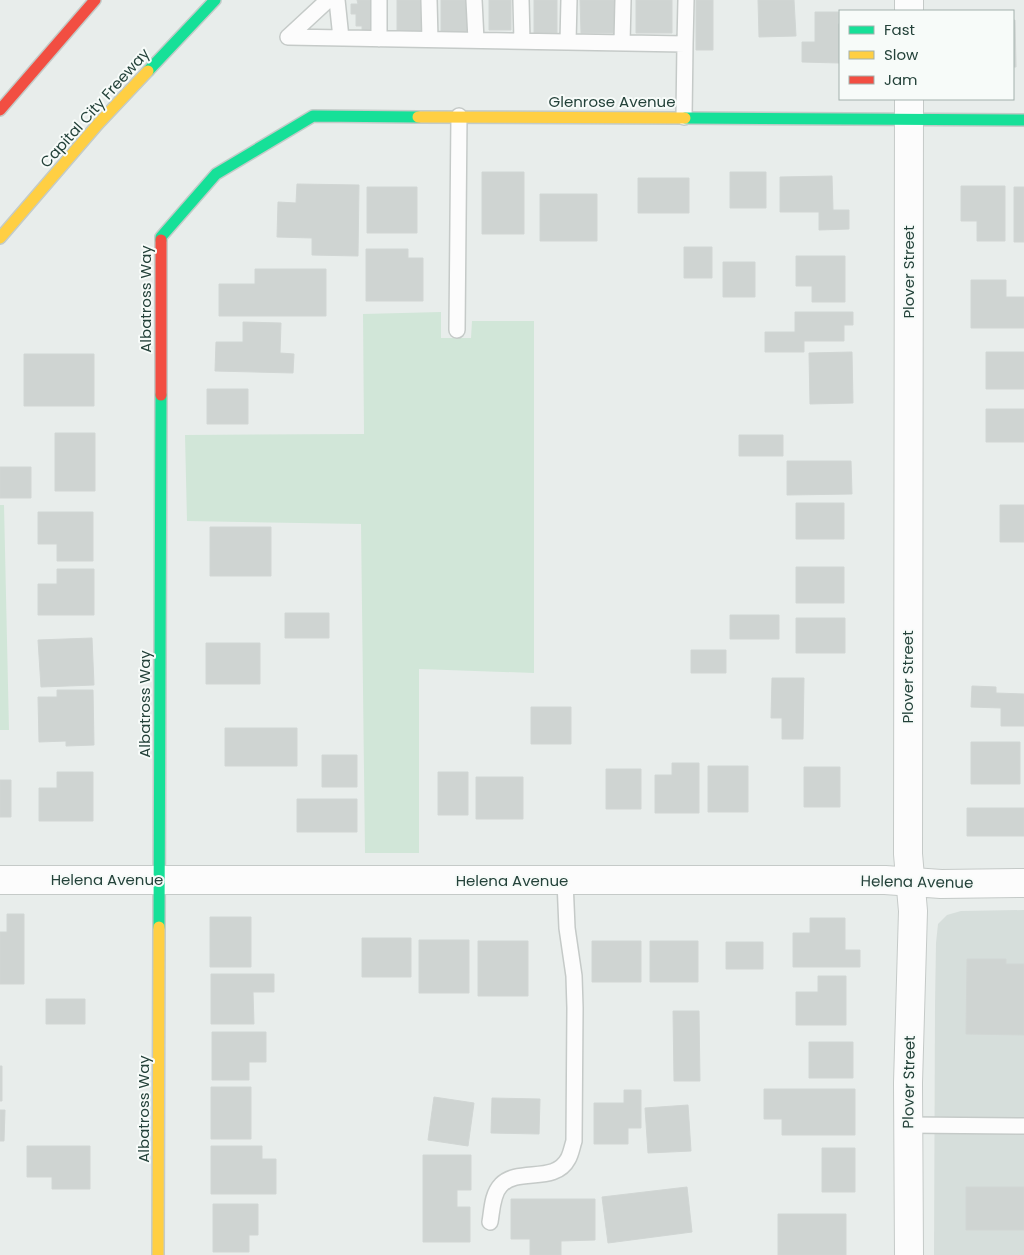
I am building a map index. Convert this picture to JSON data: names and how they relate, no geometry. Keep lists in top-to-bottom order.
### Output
{
  "streets": {
    "main road": ["Glenrose Avenue", "Capital City Freeway", "Albatross Way"],
    "street": ["Plover Street", "Helena Avenue"]
  },
  "crossings": [
    ["Glenrose Avenue", "Plover Street"],
    ["Glenrose Avenue", "Albatross Way"],
    ["Plover Street", "Helena Avenue"],
    ["Albatross Way", "Helena Avenue"]
  ],
  "legend": ["Fast", "Slow", "Jam"]
}
